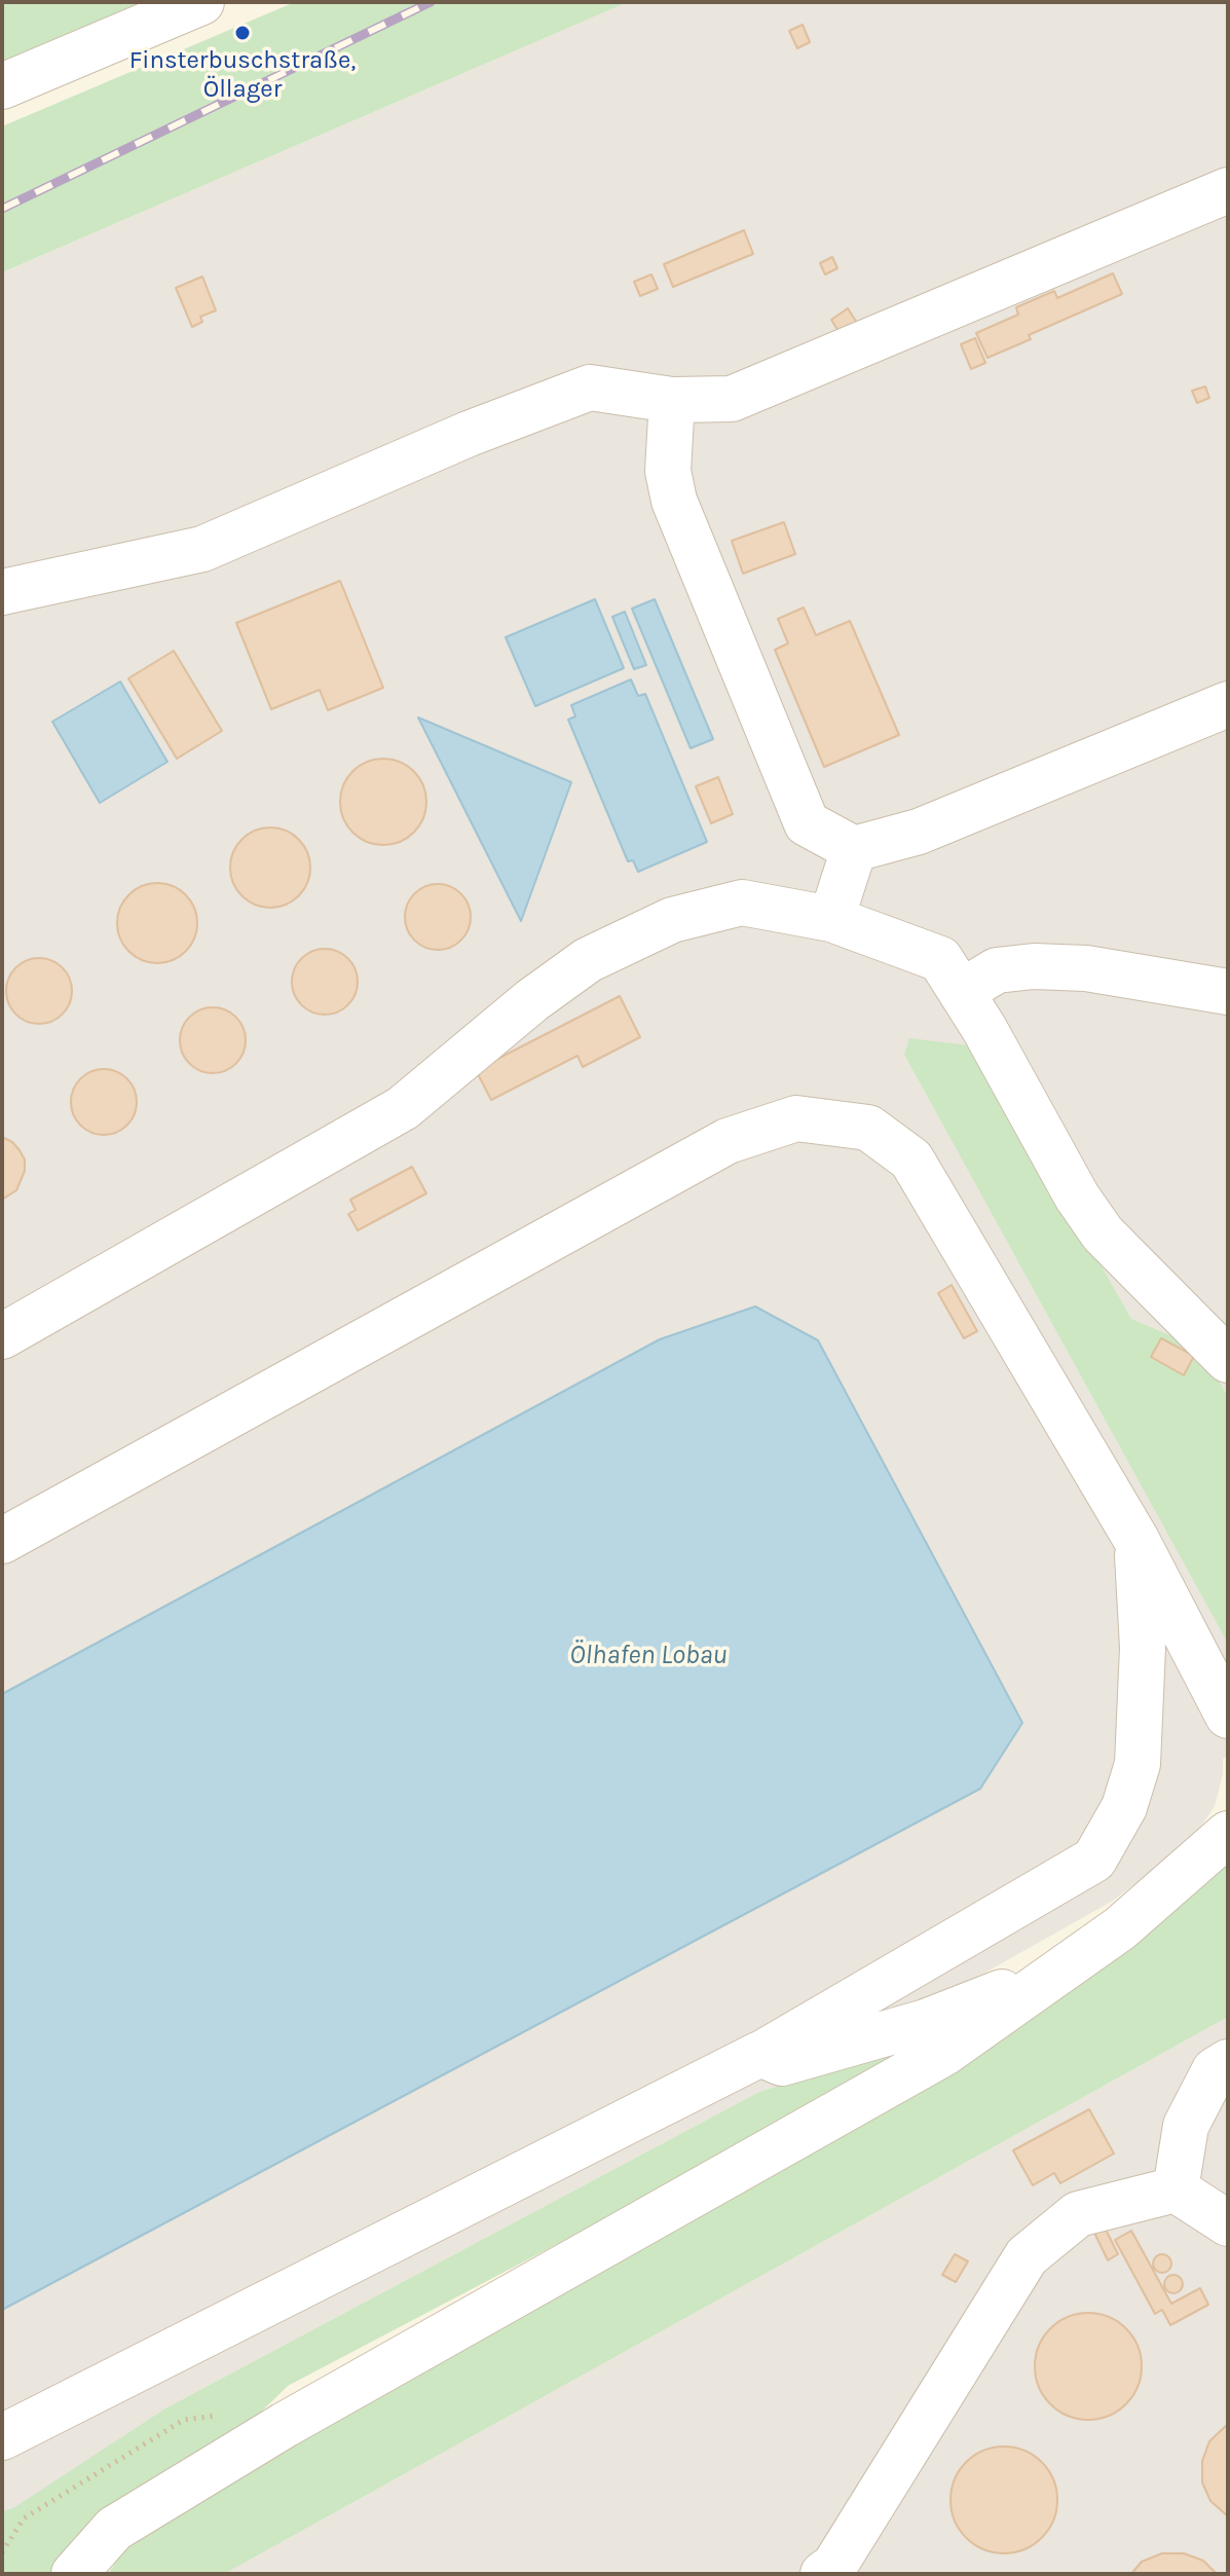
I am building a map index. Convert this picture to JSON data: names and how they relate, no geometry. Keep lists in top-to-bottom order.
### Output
{
  "water": ["Ölhafen Lobau"],
  "places": ["Finsterbuschstraße, Öllager"]
}
